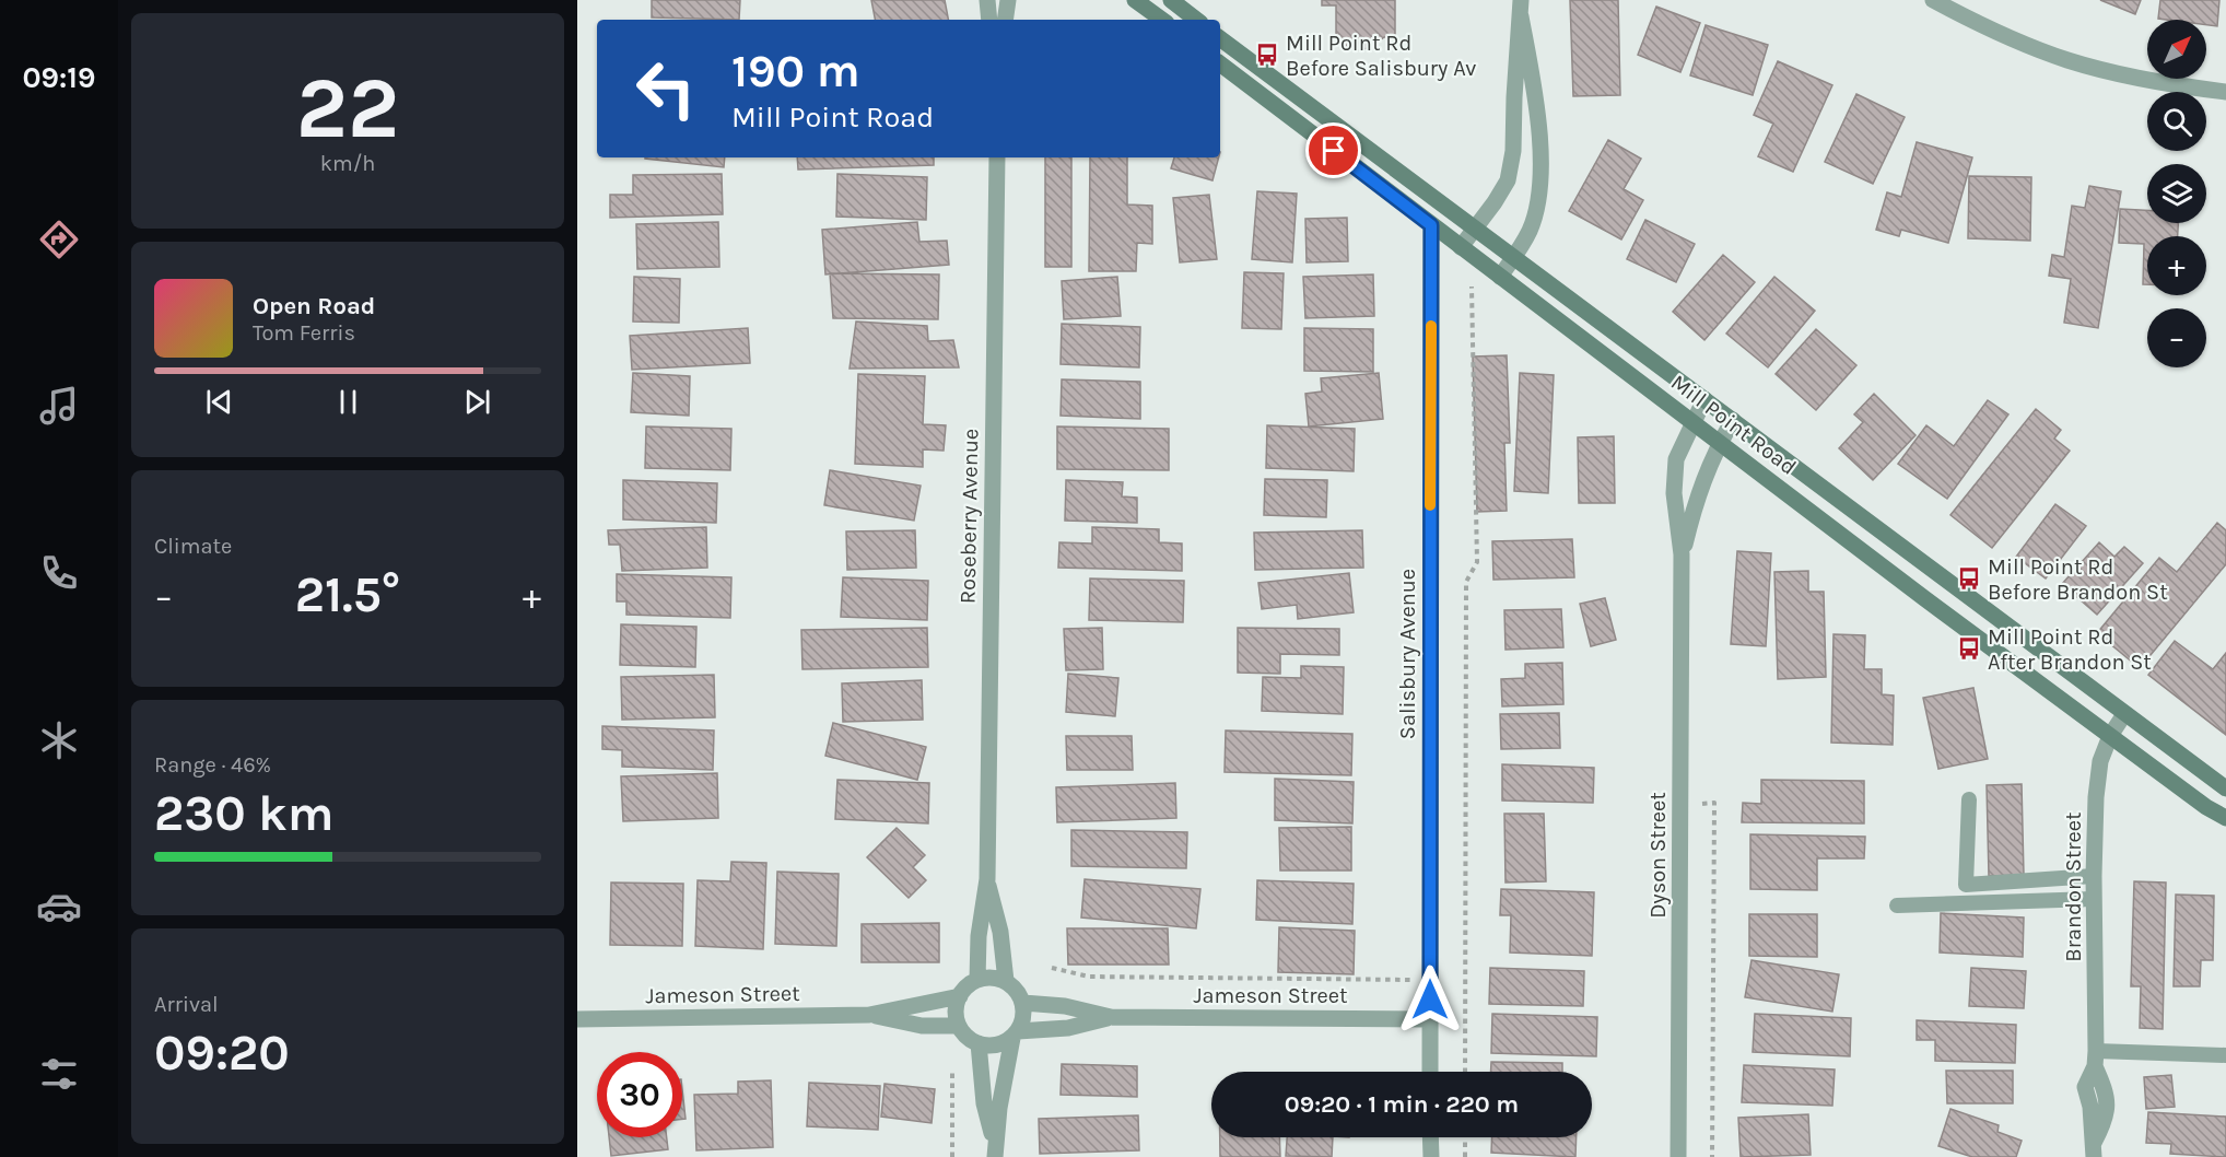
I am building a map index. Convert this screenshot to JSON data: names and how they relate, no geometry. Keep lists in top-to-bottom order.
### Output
{
  "streets": {
    "main road": ["Mill Point Road"],
    "street": [
      "Roseberry Avenue",
      "Salisbury Avenue",
      "Dyson Street",
      "Brandon Street",
      "Jameson Street"
    ]
  },
  "crossings": [
    ["Mill Point Road", "Salisbury Avenue"],
    ["Mill Point Road", "Dyson Street"],
    ["Mill Point Road", "Brandon Street"],
    ["Roseberry Avenue", "Jameson Street"],
    ["Salisbury Avenue", "Jameson Street"]
  ],
  "places": {
    "bus stop": ["Mill Point Rd Before Salisbury Av", "Mill Point Rd Before Brandon St", "Mill Point Rd After Brandon St"]
  },
  "north": "top right",
  "page": {
    "tabs": "09:19",
    "tile": [
      ["22", "km/h"],
      "Climate",
      ["Range · 46%", "230 km"],
      ["Arrival", "09:20"]
    ],
    "map_buttons": ["+", "−"],
    "turn": ["190 m", "Mill Point Road"],
    "song": ["Open Road", "Tom Ferris"],
    "heat": ["−", "21.5°", "+"],
    "limit": "30",
    "trip": "09:20 · 1 min · 220 m"
  }
}
